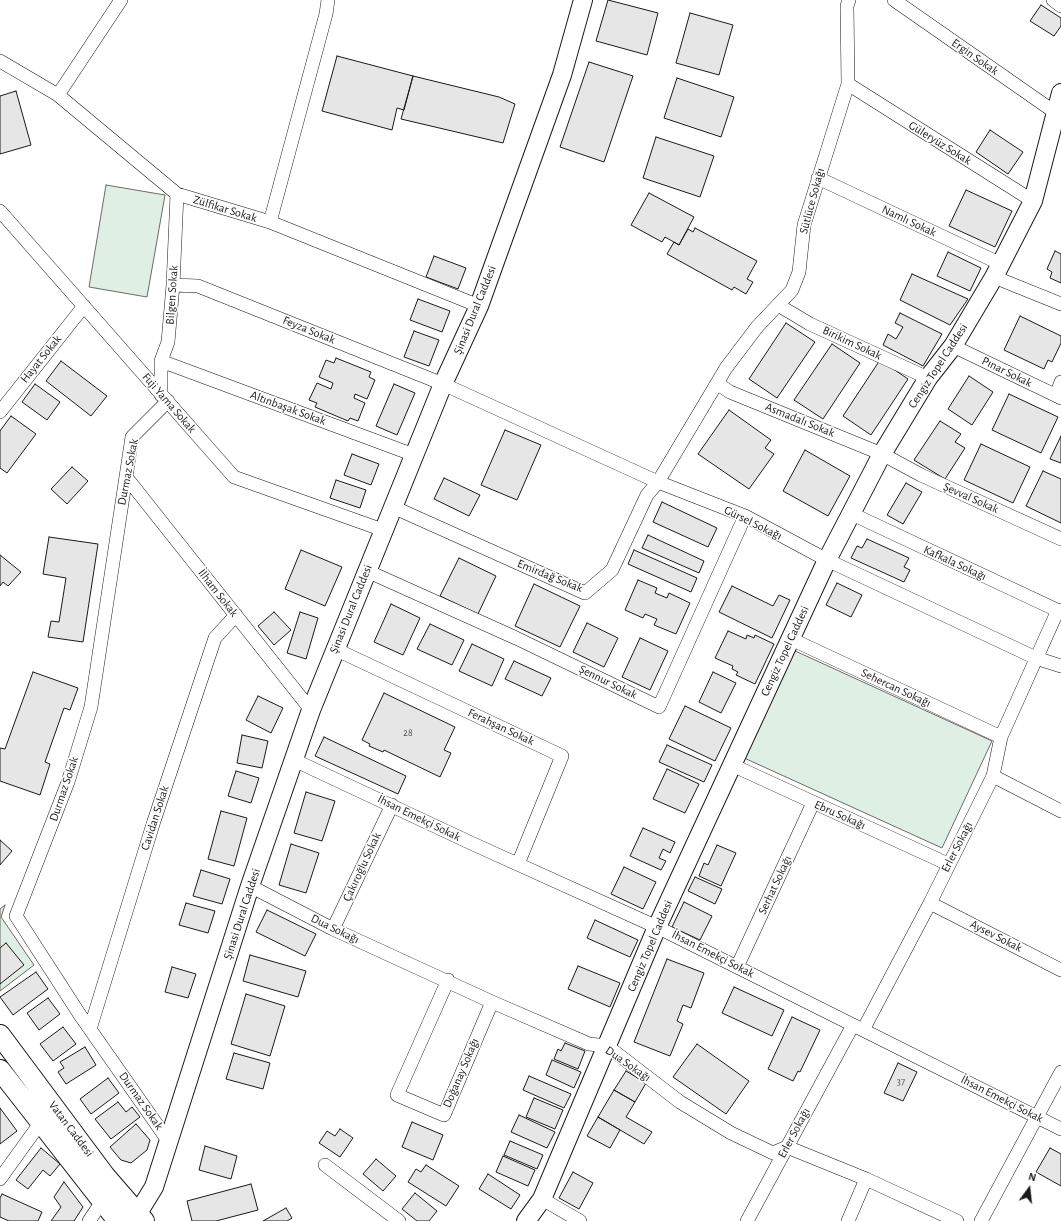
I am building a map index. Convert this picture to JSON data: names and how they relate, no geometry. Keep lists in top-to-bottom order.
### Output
{
  "streets": {
    "main road": ["Vatan Caddesi"],
    "street": [
      "Ergin Sokak",
      "Güleryüz Sokak",
      "Sütlüce Sokağı",
      "Zülfikar Sokak",
      "Namlı Sokak",
      "Bilgen Sokak",
      "Şinasi Dural Caddesi",
      "Feyza Sokak",
      "Birikim Sokak",
      "Hayat Sokak",
      "Cengiz Topel Caddesi",
      "Pınar Sokak",
      "Fuji Yama Sokak",
      "Altınbaşak Sokak",
      "Asmadalı Sokak",
      "Durmaz Sokak",
      "Şevval Sokak",
      "Gürsel Sokağı",
      "Kafkala Sokağı",
      "Emirdağ Sokak",
      "İlham Sokak",
      "Şennur Sokak",
      "Sehercan Sokağı",
      "Ferahşan Sokak",
      "Ebru Sokağı",
      "Cavidan Sokak",
      "İhsan Emekçi Sokak",
      "Erler Sokağı",
      "Çakıroğlu Sokak",
      "Serhat Sokağı",
      "Dua Sokağı",
      "Aysev Sokak",
      "Doğanay Sokağı"
    ]
  },
  "crossings": [
    ["Ergin Sokak", "Cengiz Topel Caddesi"],
    ["Güleryüz Sokak", "Sütlüce Sokağı"],
    ["Güleryüz Sokak", "Cengiz Topel Caddesi"],
    ["Sütlüce Sokağı", "Namlı Sokak"],
    ["Sütlüce Sokağı", "Birikim Sokak"],
    ["Sütlüce Sokağı", "Asmadalı Sokak"],
    ["Sütlüce Sokağı", "Gürsel Sokağı"],
    ["Sütlüce Sokağı", "Emirdağ Sokak"],
    ["Zülfikar Sokak", "Bilgen Sokak"],
    ["Zülfikar Sokak", "Şinasi Dural Caddesi"],
    ["Namlı Sokak", "Cengiz Topel Caddesi"],
    ["Bilgen Sokak", "Feyza Sokak"],
    ["Bilgen Sokak", "Fuji Yama Sokak"],
    ["Bilgen Sokak", "Altınbaşak Sokak"],
    ["Bilgen Sokak", "Durmaz Sokak"],
    ["Şinasi Dural Caddesi", "Feyza Sokak"],
    ["Şinasi Dural Caddesi", "Fuji Yama Sokak"],
    ["Şinasi Dural Caddesi", "Altınbaşak Sokak"],
    ["Şinasi Dural Caddesi", "Durmaz Sokak"],
    ["Şinasi Dural Caddesi", "Gürsel Sokağı"],
    ["Şinasi Dural Caddesi", "Emirdağ Sokak"],
    ["Şinasi Dural Caddesi", "İlham Sokak"],
    ["Şinasi Dural Caddesi", "Şennur Sokak"],
    ["Şinasi Dural Caddesi", "Ferahşan Sokak"],
    ["Şinasi Dural Caddesi", "İhsan Emekçi Sokak"],
    ["Şinasi Dural Caddesi", "Dua Sokağı"],
    ["Şinasi Dural Caddesi", "Vatan Caddesi"],
    ["Feyza Sokak", "Gürsel Sokağı"],
    ["Birikim Sokak", "Cengiz Topel Caddesi"],
    ["Hayat Sokak", "Fuji Yama Sokak"],
    ["Cengiz Topel Caddesi", "Pınar Sokak"],
    ["Cengiz Topel Caddesi", "Asmadalı Sokak"],
    ["Cengiz Topel Caddesi", "Şevval Sokak"],
    ["Cengiz Topel Caddesi", "Gürsel Sokağı"],
    ["Cengiz Topel Caddesi", "Kafkala Sokağı"],
    ["Cengiz Topel Caddesi", "Sehercan Sokağı"],
    ["Cengiz Topel Caddesi", "Ebru Sokağı"],
    ["Cengiz Topel Caddesi", "İhsan Emekçi Sokak"],
    ["Cengiz Topel Caddesi", "Dua Sokağı"],
    ["Fuji Yama Sokak", "Durmaz Sokak"],
    ["Asmadalı Sokak", "Şevval Sokak"],
    ["Durmaz Sokak", "İlham Sokak"],
    ["Durmaz Sokak", "Cavidan Sokak"],
    ["Gürsel Sokağı", "Emirdağ Sokak"],
    ["Gürsel Sokağı", "Şennur Sokak"],
    ["Gürsel Sokağı", "Erler Sokağı"],
    ["Kafkala Sokağı", "Erler Sokağı"],
    ["İlham Sokak", "Cavidan Sokak"],
    ["Sehercan Sokağı", "Erler Sokağı"],
    ["Ferahşan Sokak", "İhsan Emekçi Sokak"],
    ["Ebru Sokağı", "Erler Sokağı"],
    ["Ebru Sokağı", "Serhat Sokağı"],
    ["İhsan Emekçi Sokak", "Erler Sokağı"],
    ["İhsan Emekçi Sokak", "Çakıroğlu Sokak"],
    ["İhsan Emekçi Sokak", "Serhat Sokağı"],
    ["Erler Sokağı", "Dua Sokağı"],
    ["Erler Sokağı", "Aysev Sokak"],
    ["Çakıroğlu Sokak", "Dua Sokağı"],
    ["Dua Sokağı", "Doğanay Sokağı"]
  ],
  "house_numbers": ["28", "37"],
  "north": "top"
}
